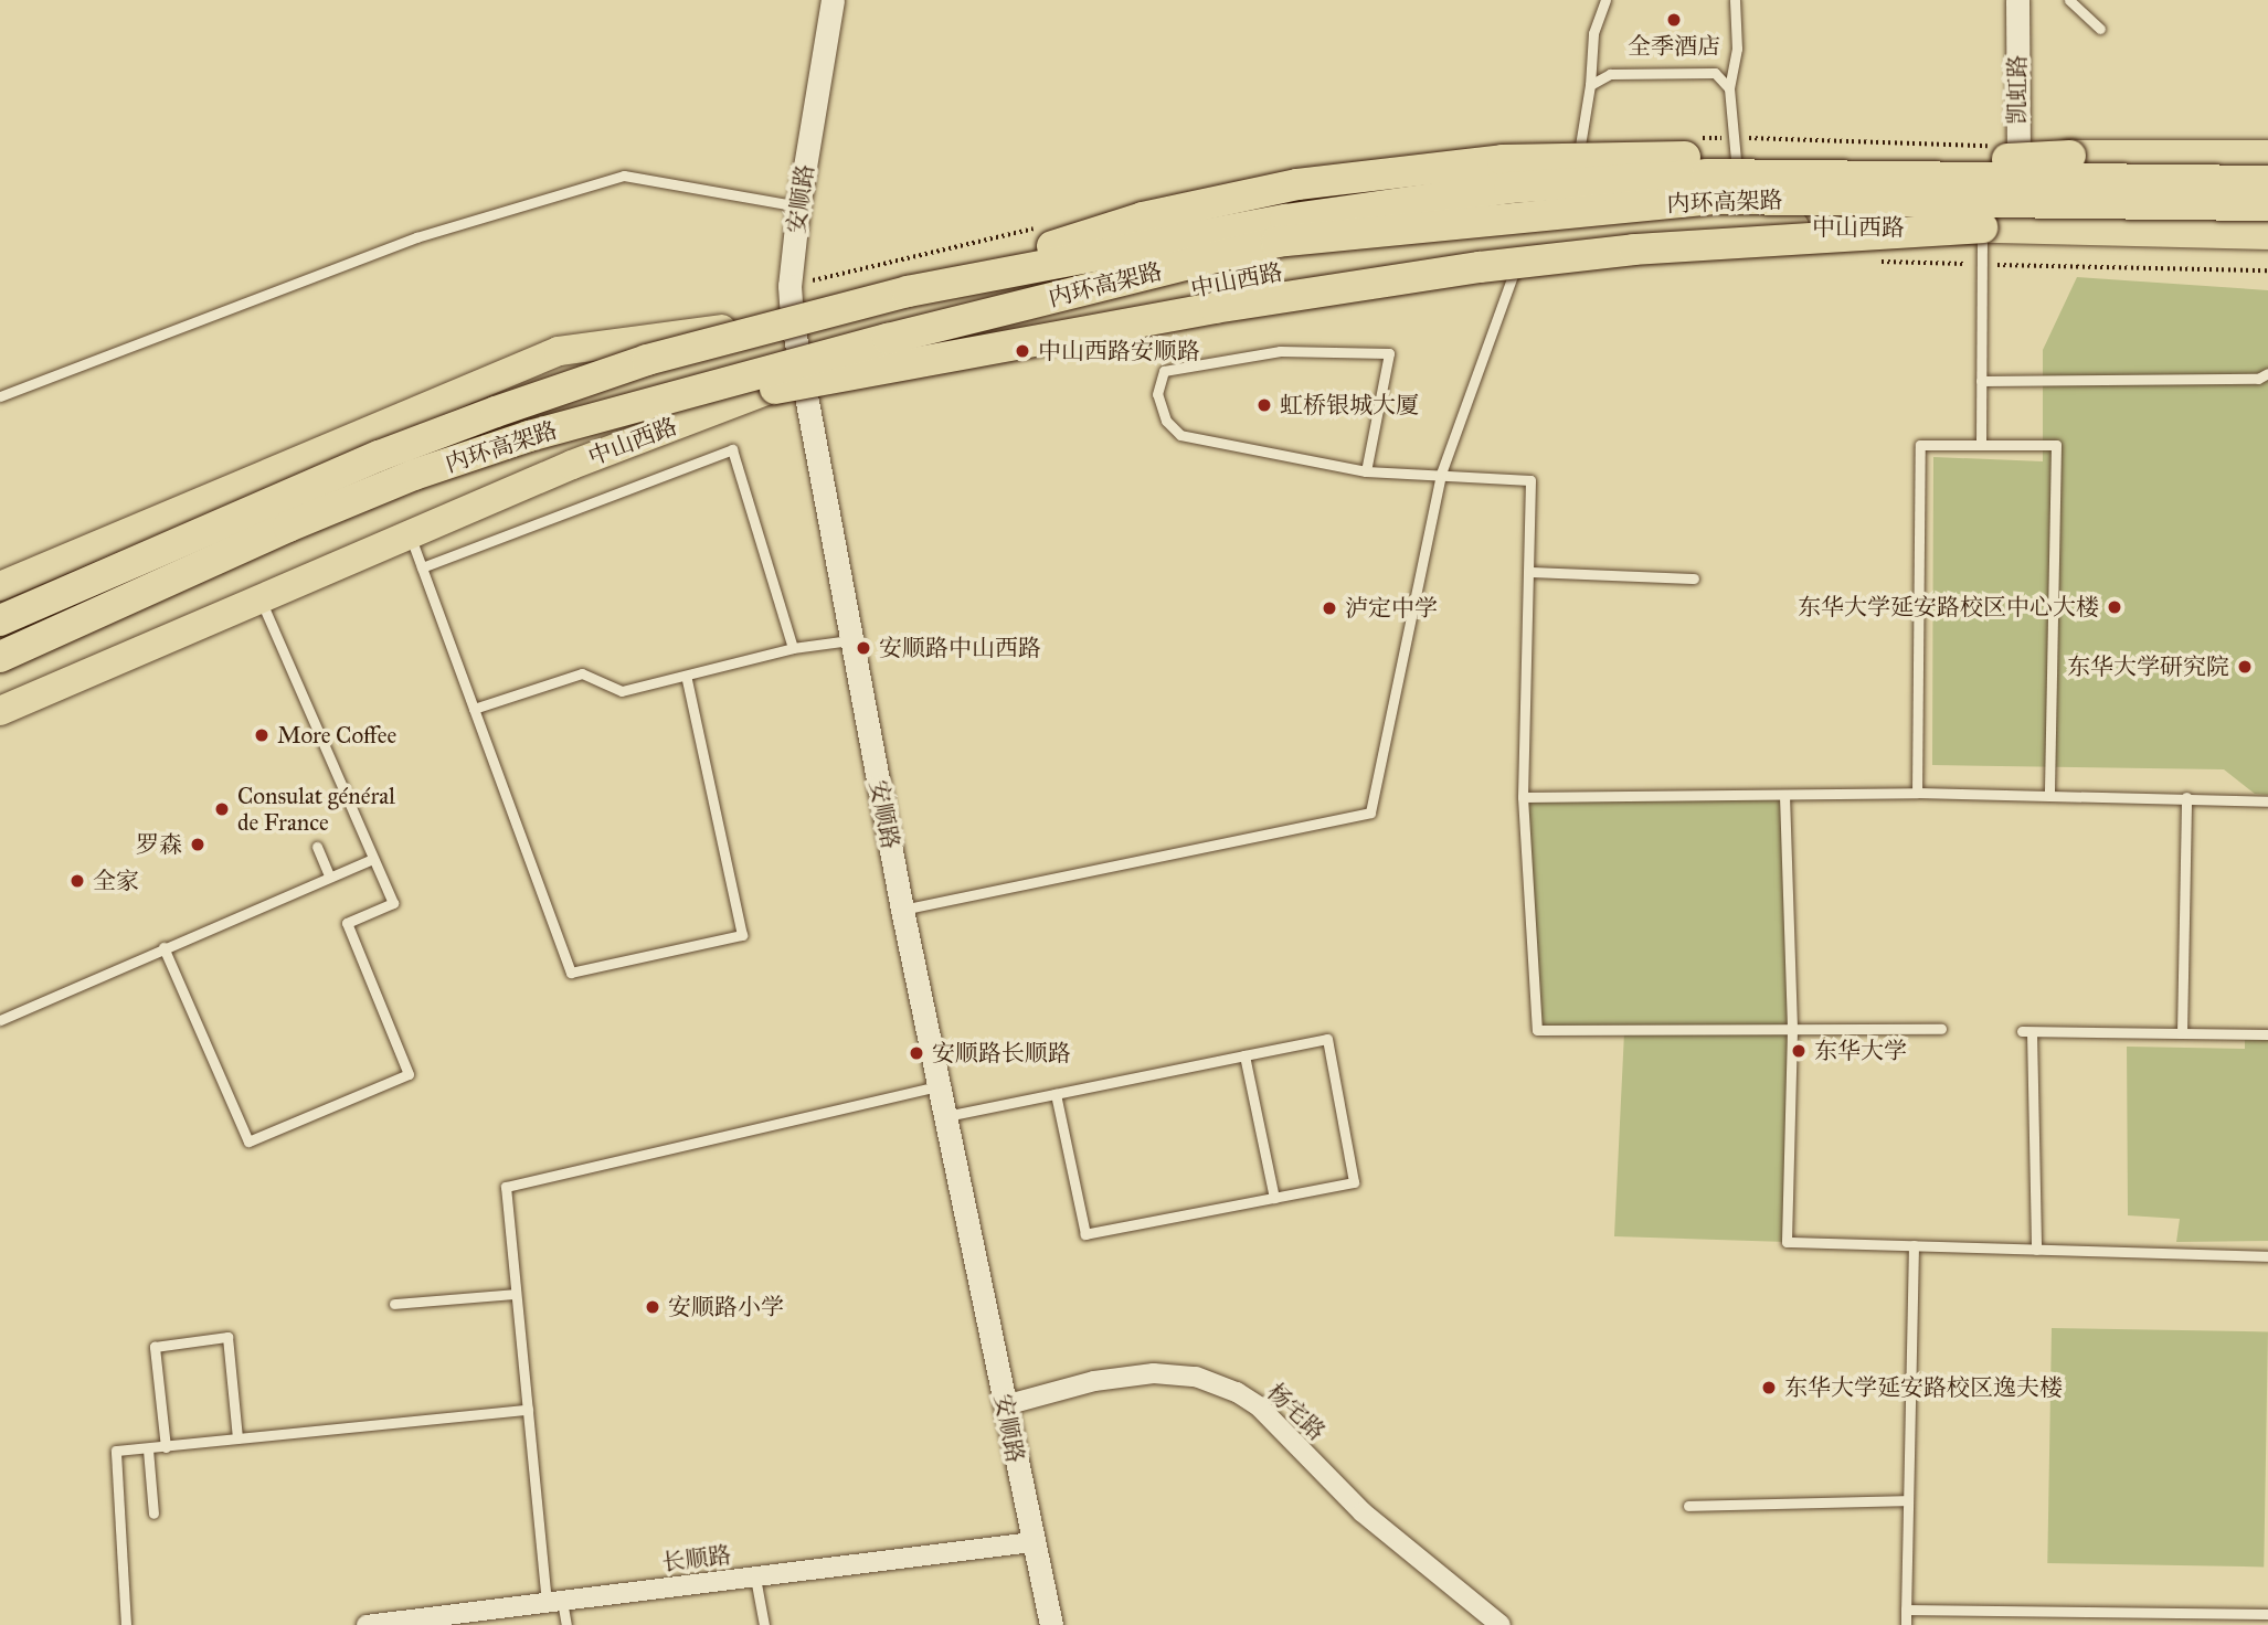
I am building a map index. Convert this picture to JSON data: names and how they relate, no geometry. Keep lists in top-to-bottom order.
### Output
{
  "streets": {
    "highway": ["内环高架路"],
    "main road": ["中山西路"],
    "street": [
      "凯虹路",
      "安顺路",
      "杨宅路",
      "长顺路"
    ]
  },
  "crossings": [
    ["凯虹路", "中山西路"],
    ["安顺路", "中山西路"],
    ["安顺路", "杨宅路"],
    ["安顺路", "长顺路"],
    ["内环高架路", "中山西路"]
  ],
  "places": [
    "全季酒店",
    "中山西路安顺路",
    "虹桥银城大厦",
    "东华大学延安路校区中心大楼",
    "泸定中学",
    "安顺路中山西路",
    "东华大学研究院",
    "More Coffee",
    "Consulat général de France",
    "罗森",
    "全家",
    "东华大学",
    "安顺路长顺路",
    "安顺路小学",
    "东华大学延安路校区逸夫楼"
  ]
}
